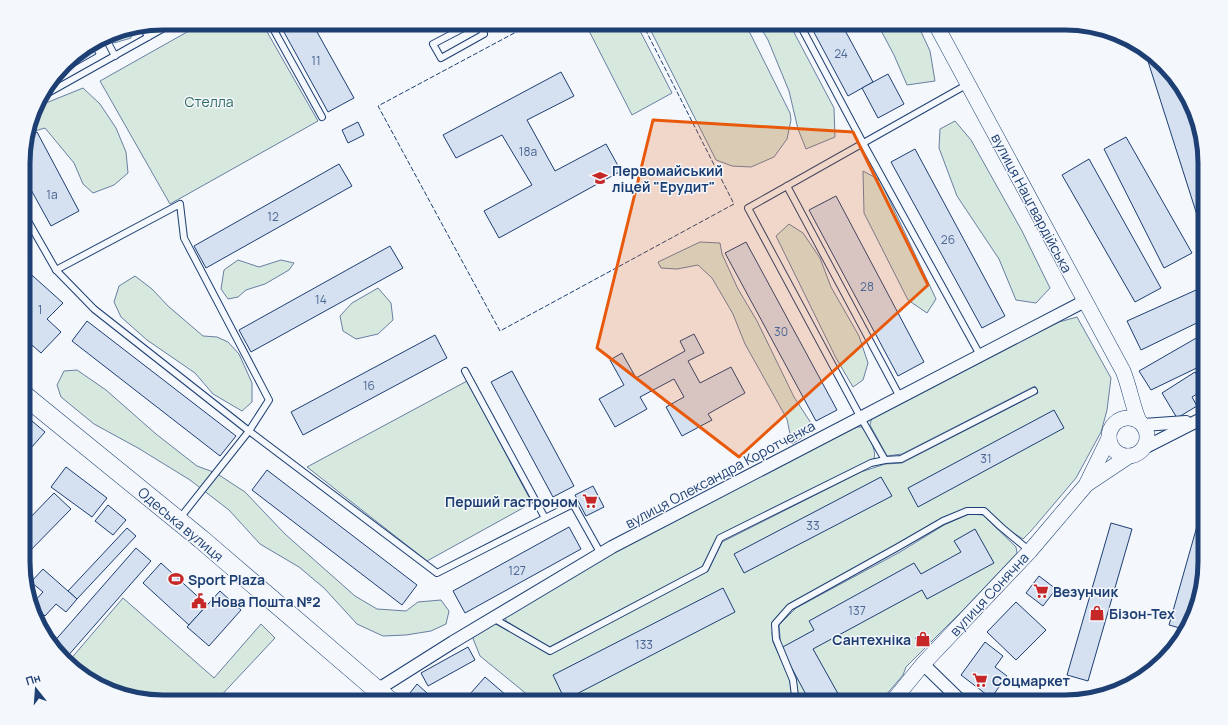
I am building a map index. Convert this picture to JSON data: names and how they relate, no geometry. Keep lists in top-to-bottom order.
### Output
{
  "streets": {
    "main road": ["Одеська вулиця"],
    "street": ["вулиця Нацгвардійська", "вулиця Олександра Коротченка", "вулиця Сонячна"]
  },
  "crossings": [
    ["вулиця Нацгвардійська", "вулиця Олександра Коротченка"],
    ["вулиця Нацгвардійська", "вулиця Сонячна"]
  ],
  "parks": ["Стелла"],
  "places": {
    "school or university": ["Первомайський ліцей \"Ерудит\""],
    "supermarket": ["Перший гастроном", "Везунчик", "Соцмаркет"],
    "sports": ["Sport Plaza"],
    "public building": ["Нова Пошта №2"],
    "shop": ["Бізон-Тех", "Сантехніка"]
  },
  "house_numbers": [
    "24",
    "11",
    "18а",
    "1а",
    "12",
    "26",
    "28",
    "14",
    "1",
    "30",
    "16",
    "31",
    "33",
    "127",
    "137",
    "133"
  ],
  "north": "top"
}
